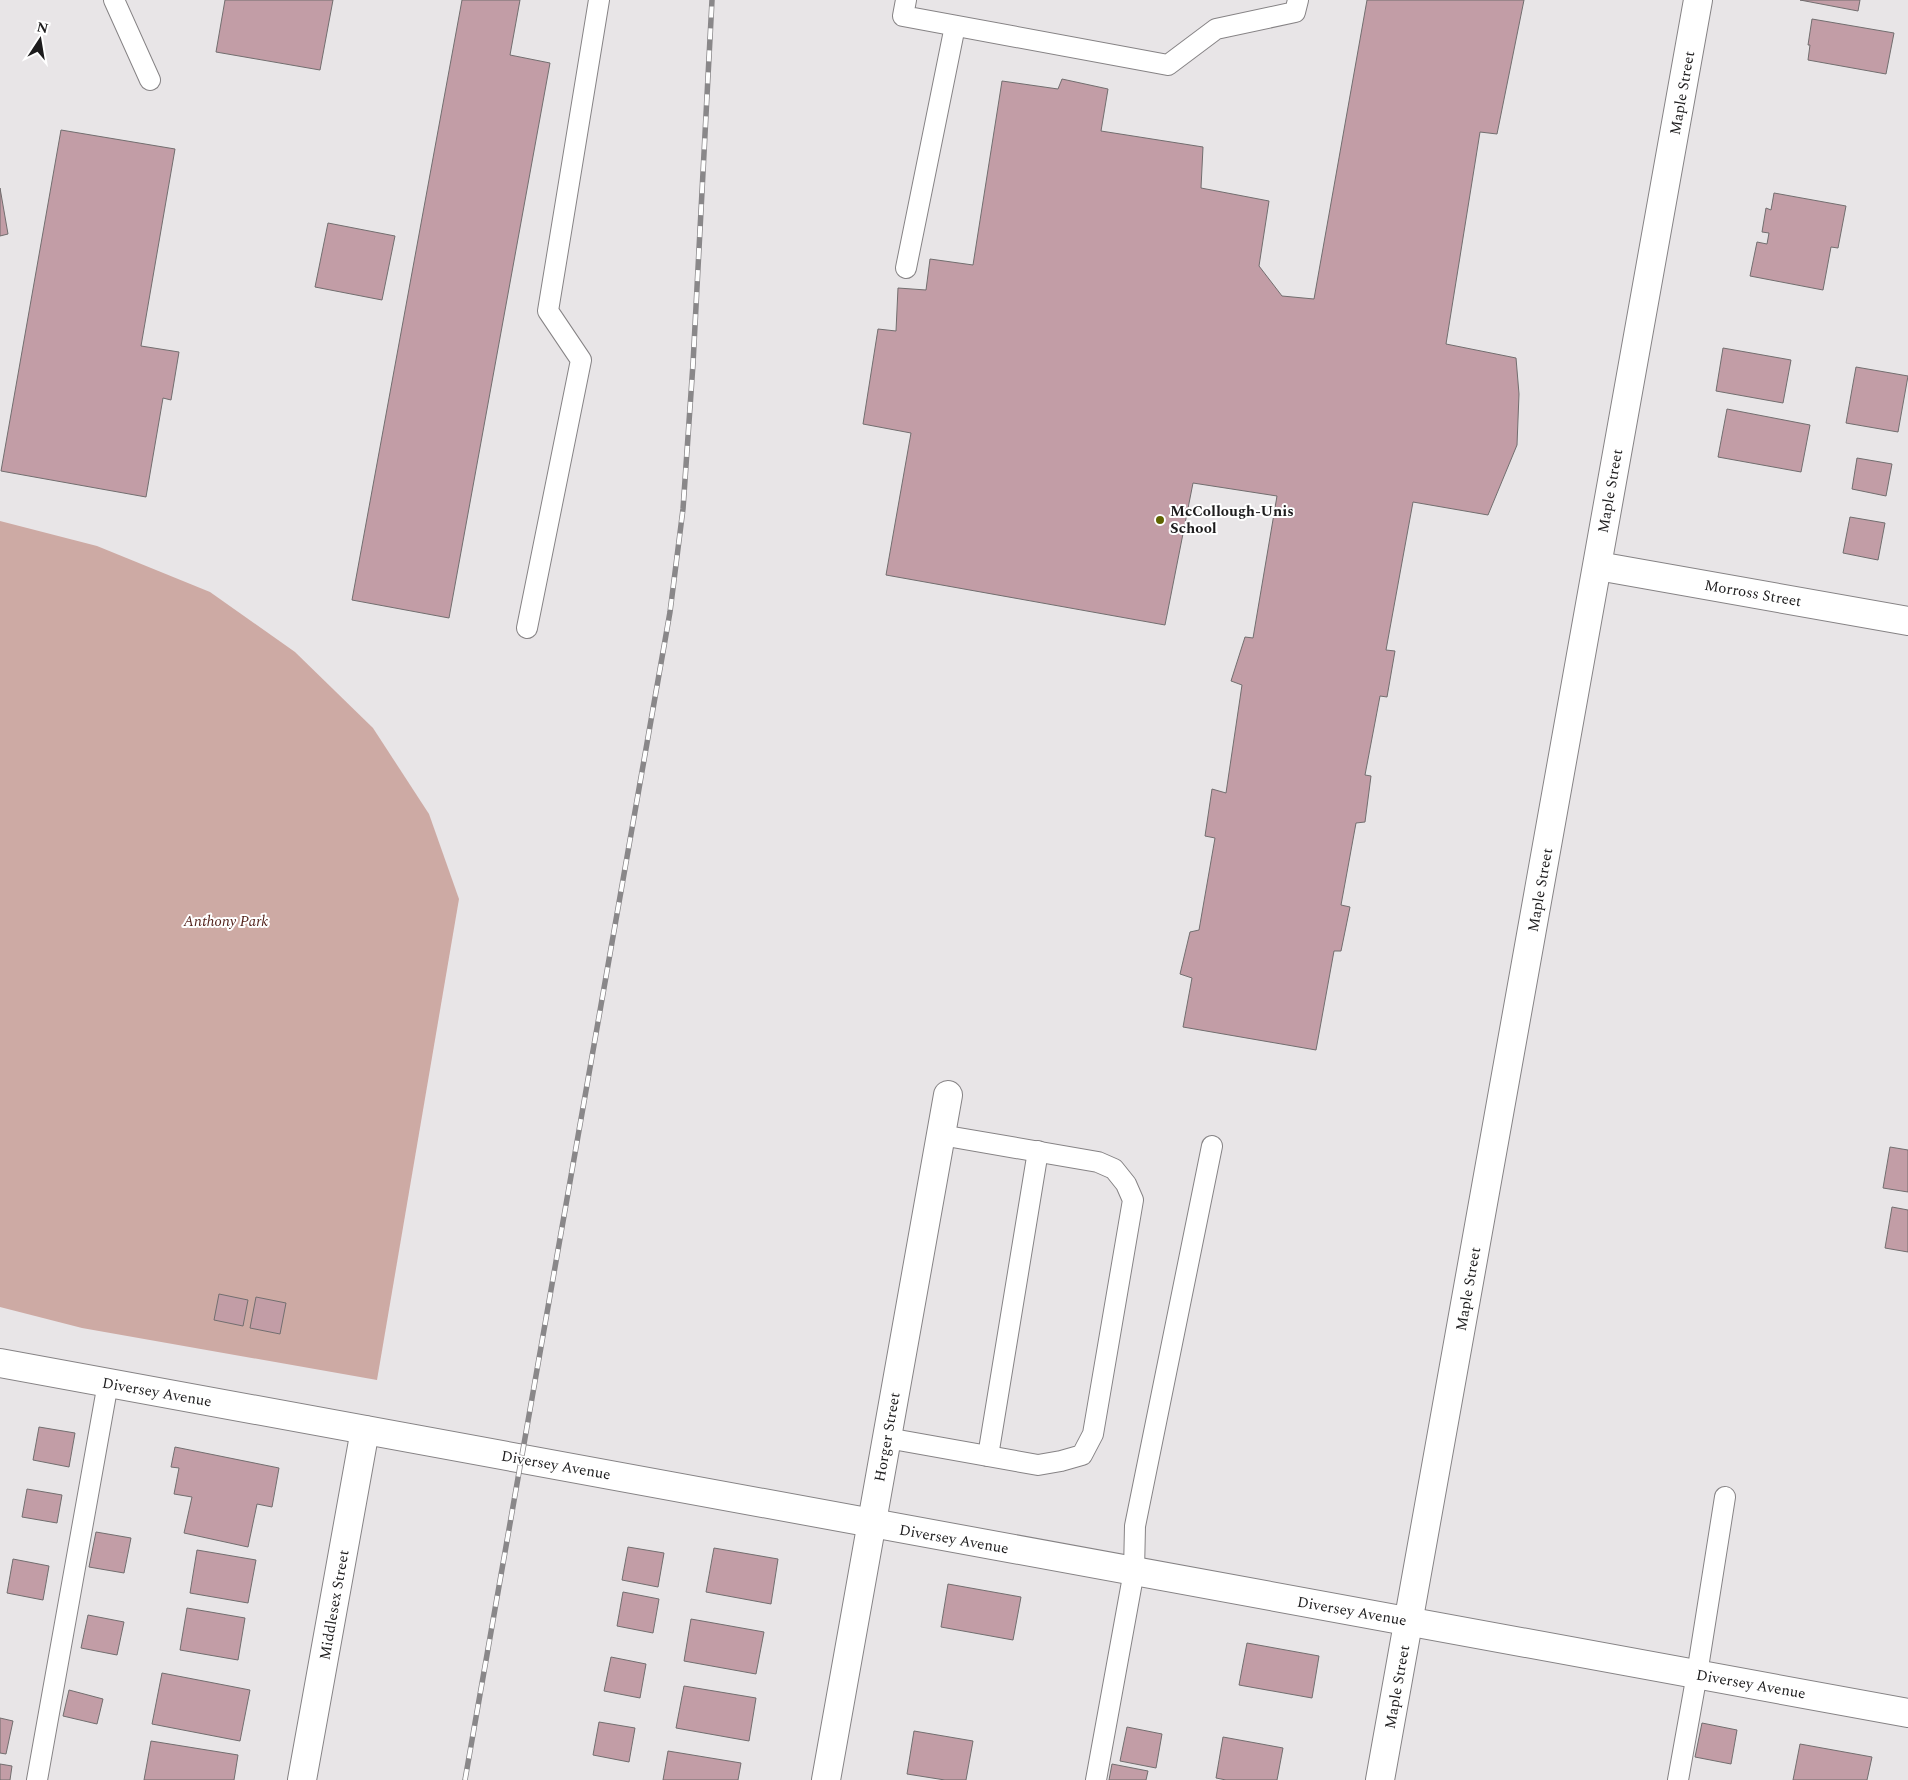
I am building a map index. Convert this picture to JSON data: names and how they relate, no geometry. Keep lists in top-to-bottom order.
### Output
{
  "streets": {
    "street": [
      "Maple Street",
      "Morross Street",
      "Diversey Avenue",
      "Horger Street",
      "Middlesex Street"
    ]
  },
  "crossings": [
    ["Maple Street", "Morross Street"],
    ["Maple Street", "Diversey Avenue"],
    ["Diversey Avenue", "Horger Street"],
    ["Diversey Avenue", "Middlesex Street"]
  ],
  "parks": ["Anthony Park"],
  "places": ["McCollough-Unis School"],
  "north": "top"
}
